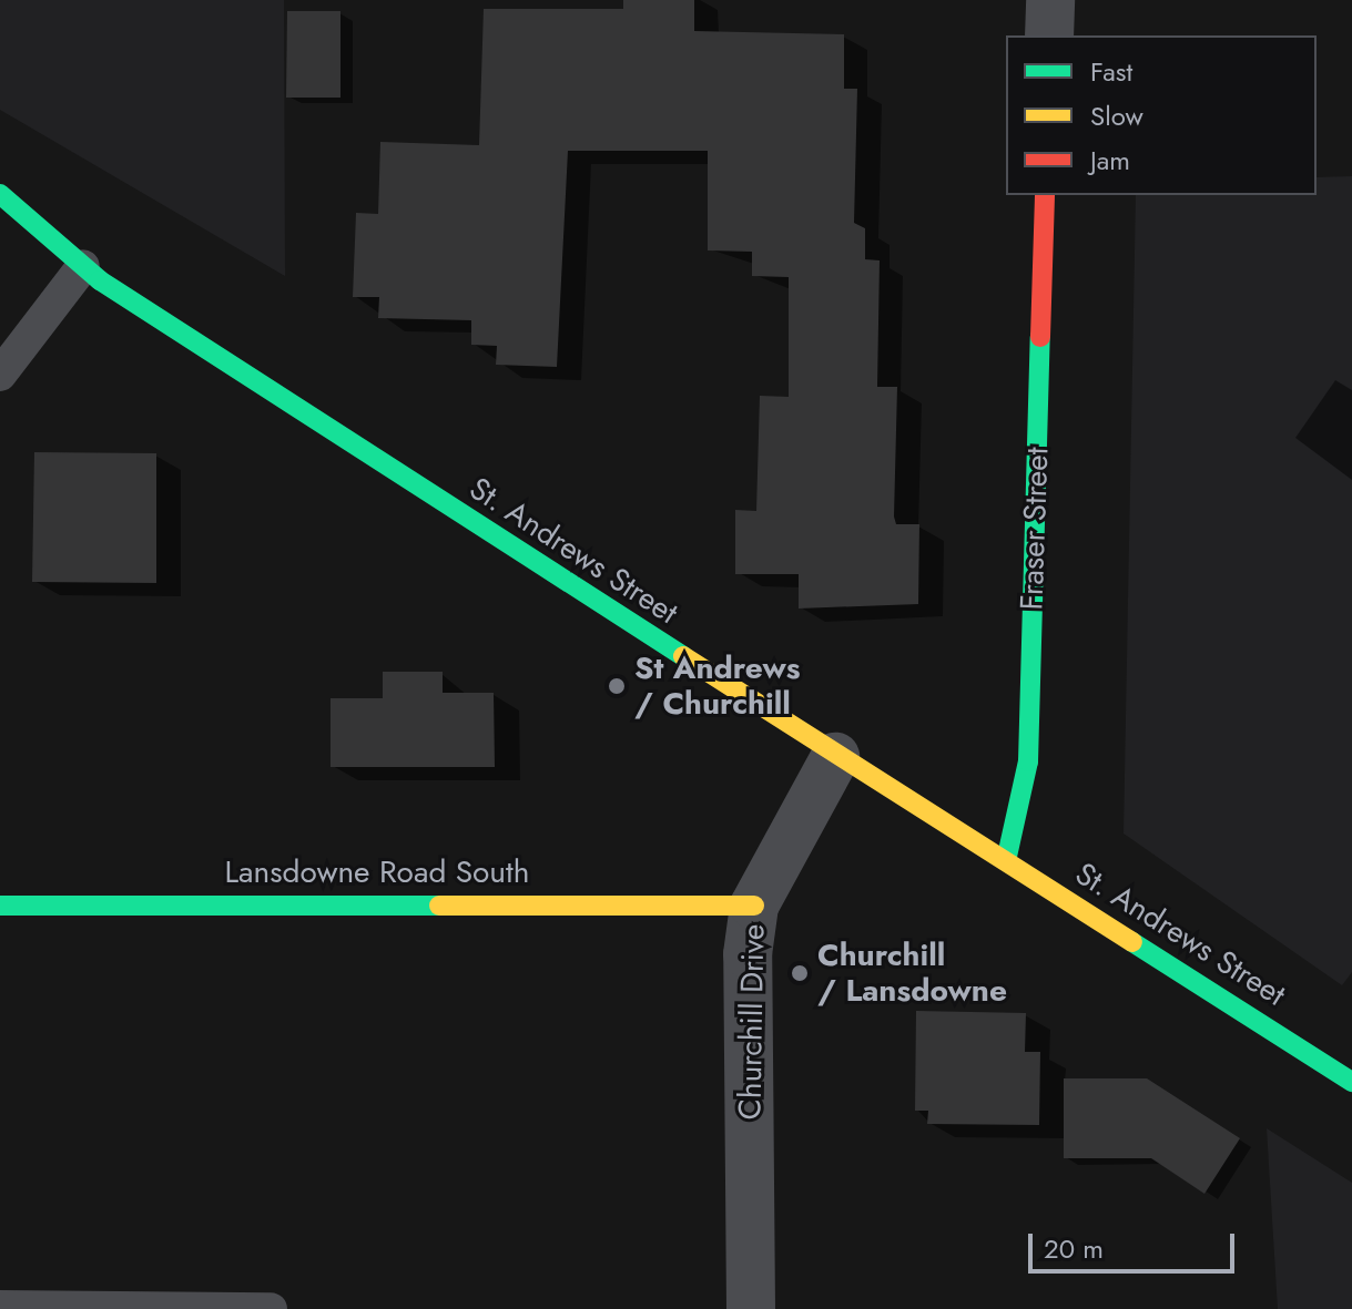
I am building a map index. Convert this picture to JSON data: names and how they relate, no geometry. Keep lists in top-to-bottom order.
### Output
{
  "streets": {
    "main road": ["Fraser Street", "St. Andrews Street", "Lansdowne Road South"],
    "street": ["Churchill Drive"]
  },
  "crossings": [
    ["Fraser Street", "St. Andrews Street"],
    ["St. Andrews Street", "Churchill Drive"],
    ["Lansdowne Road South", "Churchill Drive"]
  ],
  "places": ["St Andrews / Churchill", "Churchill / Lansdowne"],
  "legend": ["Fast", "Slow", "Jam"],
  "scale_bar": "20 m"
}
